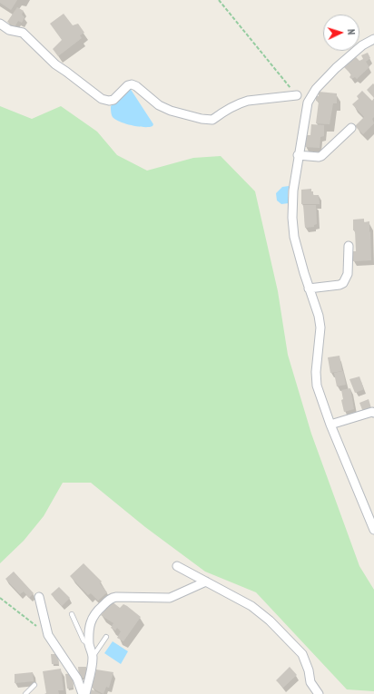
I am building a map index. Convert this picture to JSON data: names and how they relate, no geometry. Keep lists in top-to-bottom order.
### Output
{
  "north": "right"
}
